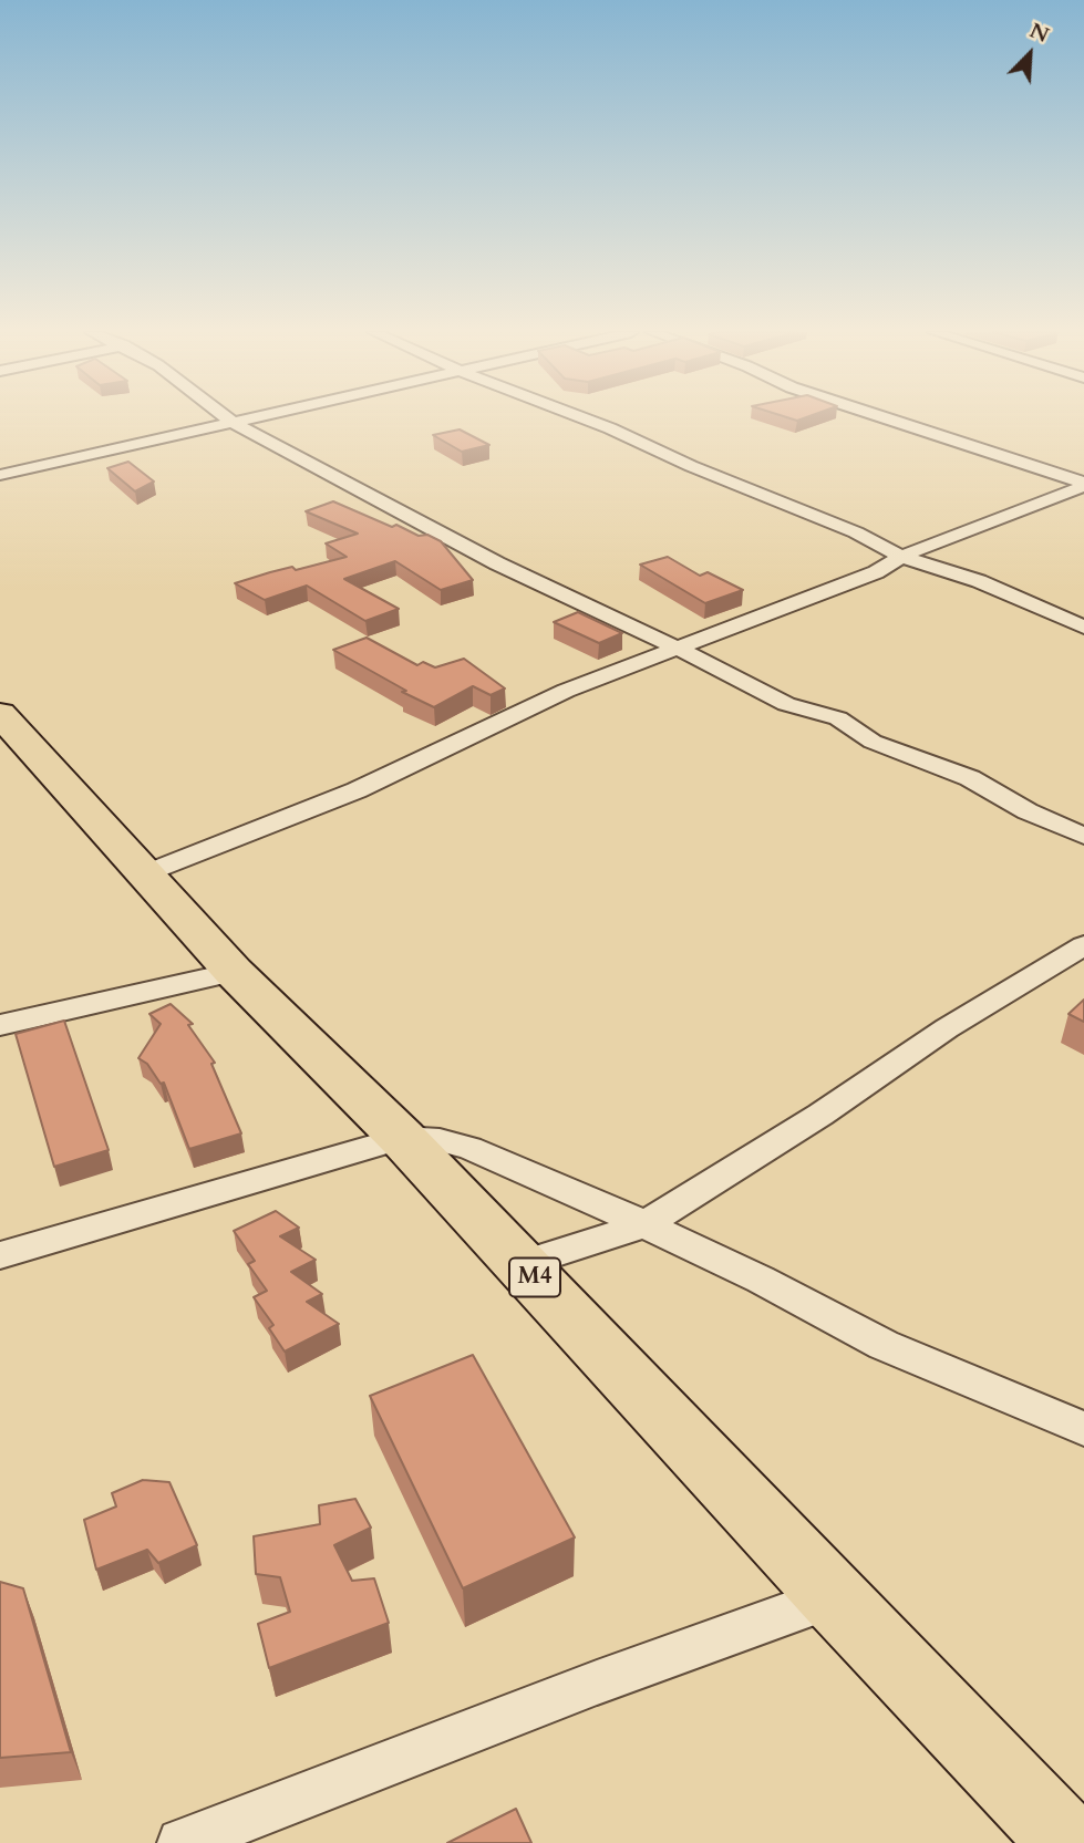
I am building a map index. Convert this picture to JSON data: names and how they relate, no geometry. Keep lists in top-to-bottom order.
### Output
{
  "streets": {
    "main road": ["M4"]
  },
  "north": "top right"
}
